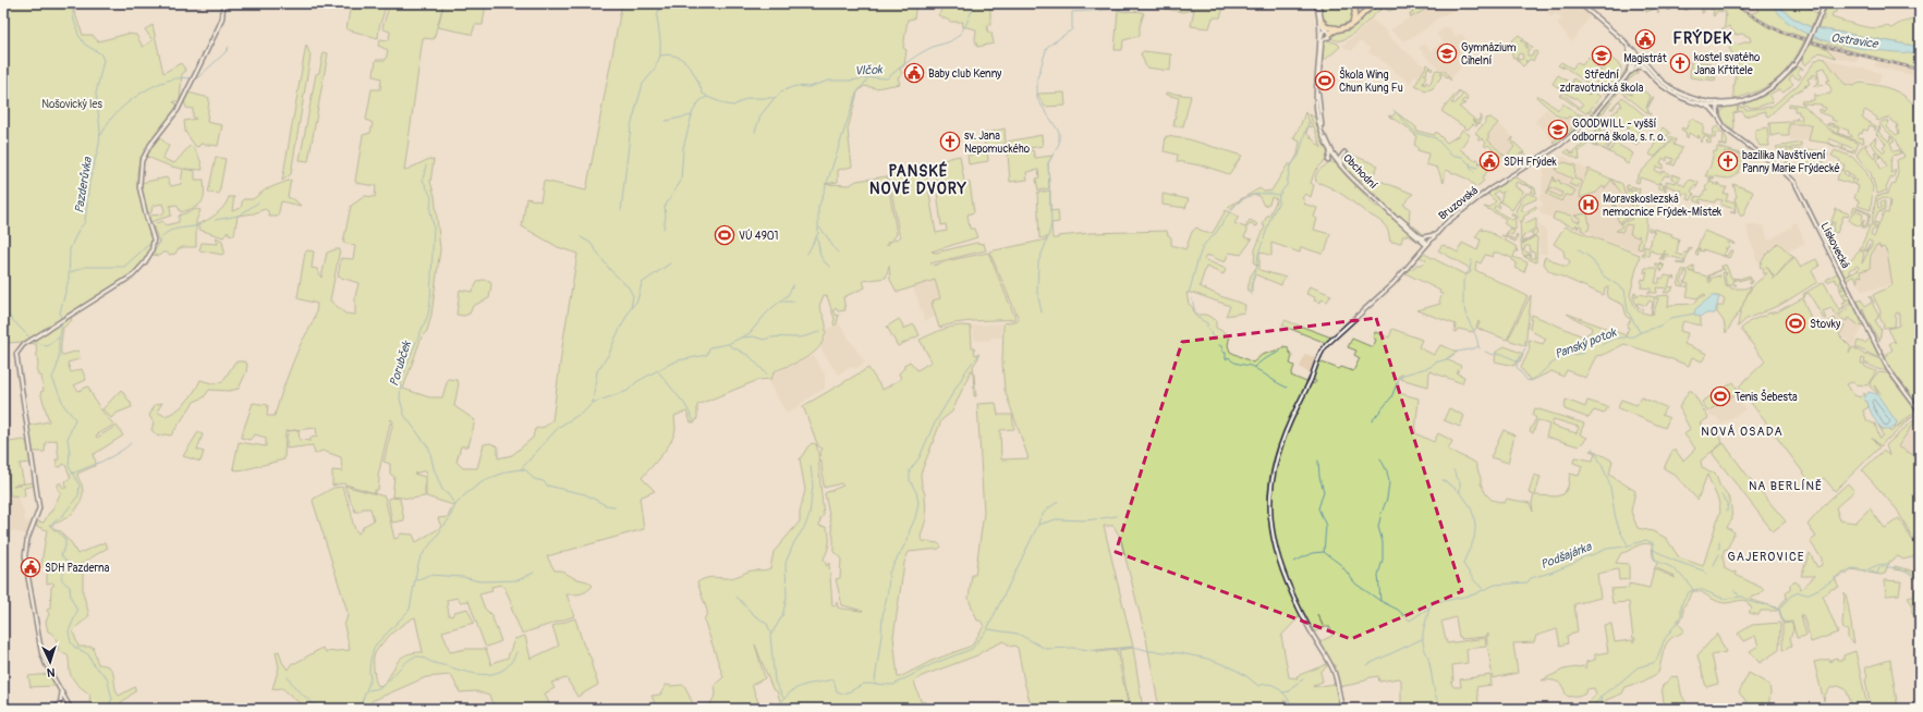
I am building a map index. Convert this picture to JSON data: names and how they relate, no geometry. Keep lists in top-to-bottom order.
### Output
{
  "streets": {
    "main road": ["Obchodní", "Bruzovská", "Lískovecká"]
  },
  "crossings": [
    ["Obchodní", "Bruzovská"]
  ],
  "districts": [
    "FRÝDEK",
    "PANSKÉ NOVÉ DVORY",
    "NOVÁ OSADA",
    "NA BERLÍNĚ",
    "GAJEROVICE"
  ],
  "water": [
    "Ostravice",
    "Vlčok",
    "Pazderůvka",
    "Panský potok",
    "Porubček",
    "Podšajárka"
  ],
  "parks": ["Nošovický les"],
  "places": {
    "public building": [
      "Magistrát",
      "Baby club Kenny",
      "SDH Frýdek",
      "SDH Pazderna"
    ],
    "school or university": ["Gymnázium Cihelní", "Střední zdravotnická škola", "GOODWILL - vyšší odborná škola, s. r. o."],
    "church": ["kostel svatého Jana Křtitele", "sv. Jana Nepomuckého", "bazilika Navštívení Panny Marie Frýdecké"],
    "sports": [
      "Škola Wing Chun Kung Fu",
      "VÚ 4901",
      "Stovky",
      "Tenis Šebesta"
    ],
    "hospital": ["Moravskoslezská nemocnice Frýdek-Místek"]
  },
  "north": "bottom"
}
